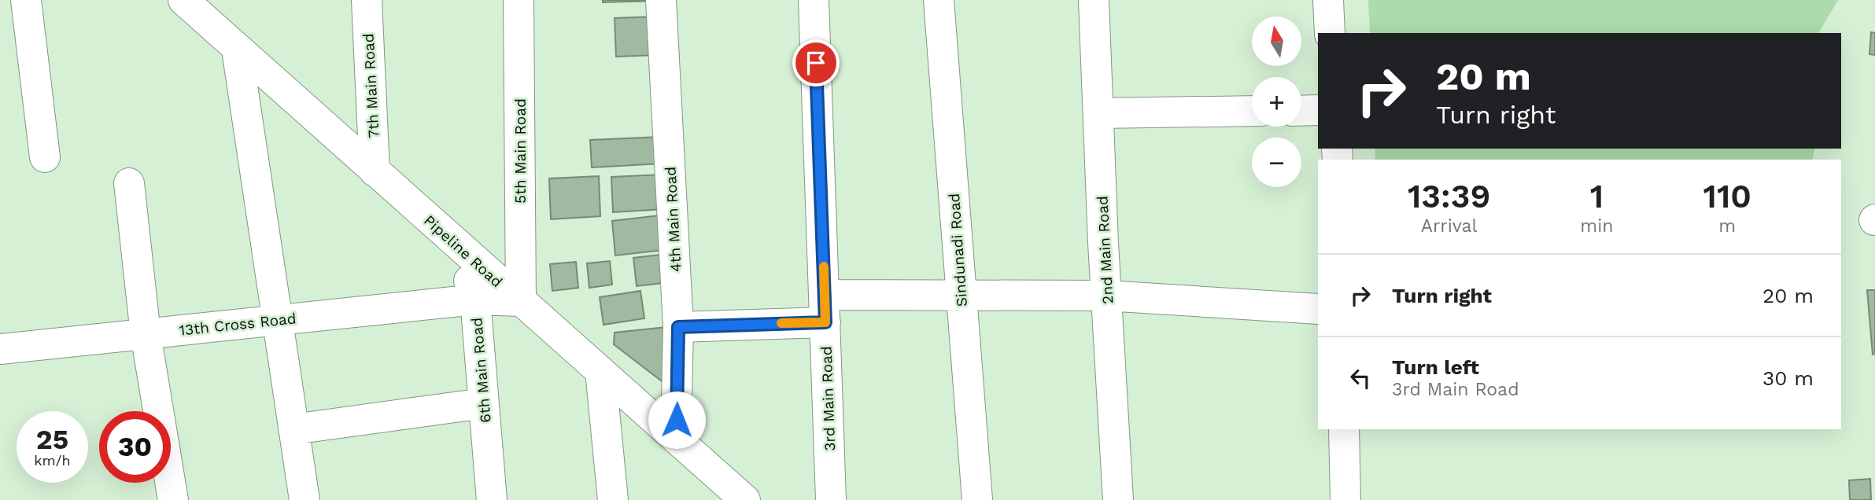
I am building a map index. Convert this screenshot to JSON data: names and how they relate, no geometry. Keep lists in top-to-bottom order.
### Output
{
  "streets": {
    "street": [
      "7th Main Road",
      "5th Main Road",
      "4th Main Road",
      "Sindunadi Road",
      "2nd Main Road",
      "Pipeline Road",
      "13th Cross Road",
      "6th Main Road",
      "3rd Main Road"
    ]
  },
  "crossings": [
    ["7th Main Road", "Pipeline Road"],
    ["5th Main Road", "Pipeline Road"],
    ["5th Main Road", "13th Cross Road"],
    ["4th Main Road", "Pipeline Road"],
    ["Pipeline Road", "13th Cross Road"],
    ["Pipeline Road", "6th Main Road"],
    ["13th Cross Road", "6th Main Road"]
  ],
  "north": "top",
  "page": {
    "map_buttons": ["+", "−"],
    "turn": ["20 m", "Turn right"],
    "eta": [
      "13:39",
      "Arrival",
      "1",
      "min",
      "110",
      "m"
    ],
    "list": [
      {
        "name": "Turn right",
        "value": "20 m"
      },
      {
        "name": "Turn left",
        "note": "3rd Main Road",
        "value": "30 m"
      }
    ],
    "speed": "25 km/h",
    "limit": "30"
  }
}
